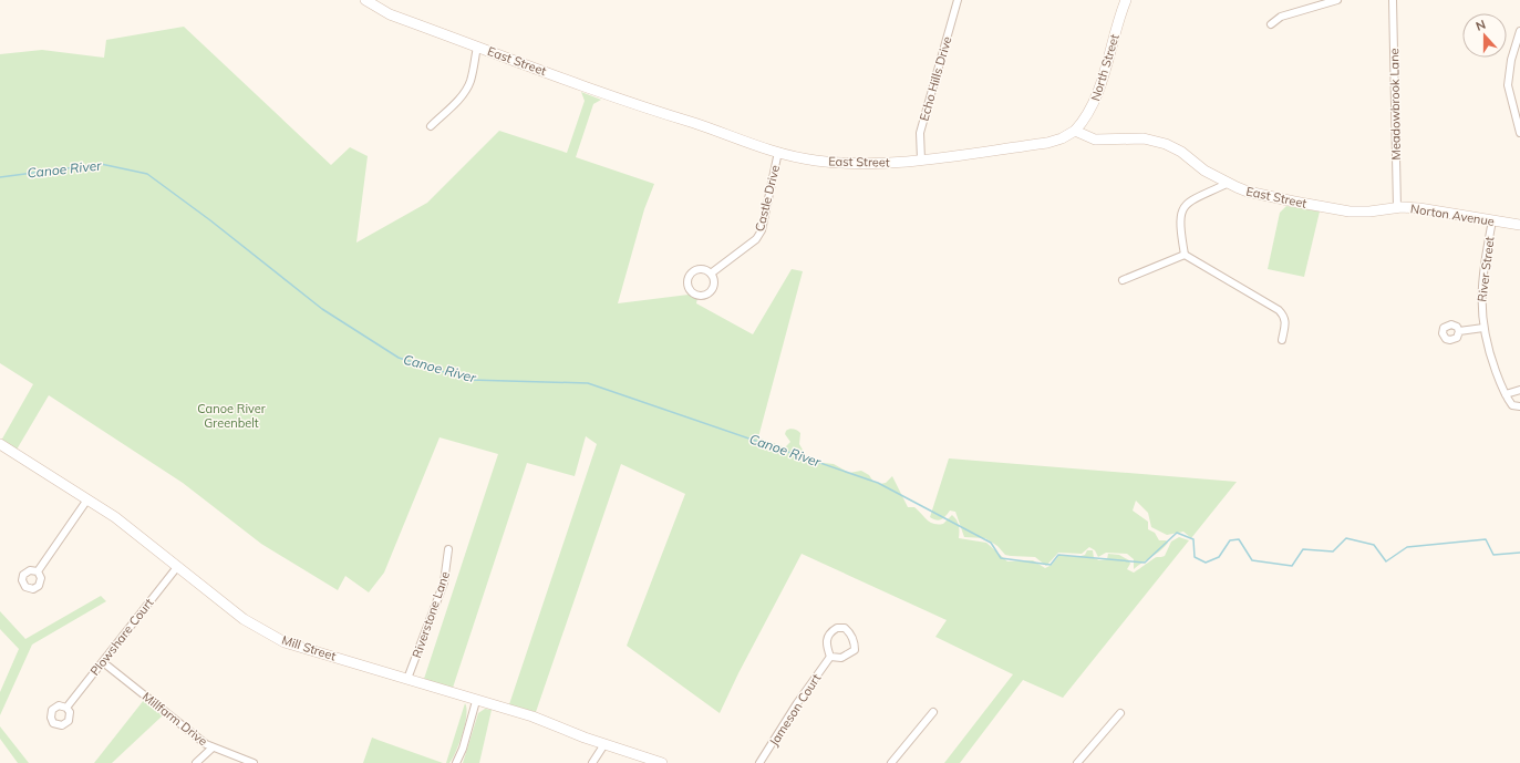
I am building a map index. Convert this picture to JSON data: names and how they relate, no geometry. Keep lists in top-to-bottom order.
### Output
{
  "streets": {
    "street": [
      "East Street",
      "North Street",
      "Echo Hills Drive",
      "Meadowbrook Lane",
      "Castle Drive",
      "Norton Avenue",
      "River Street",
      "Riverstone Lane",
      "Plowshare Court",
      "Mill Street",
      "Jameson Court",
      "Millfarm Drive"
    ]
  },
  "crossings": [
    ["East Street", "North Street"],
    ["East Street", "Echo Hills Drive"],
    ["East Street", "Castle Drive"],
    ["East Street", "Norton Avenue"],
    ["Meadowbrook Lane", "Norton Avenue"],
    ["Norton Avenue", "River Street"],
    ["Riverstone Lane", "Mill Street"],
    ["Plowshare Court", "Mill Street"],
    ["Plowshare Court", "Millfarm Drive"]
  ],
  "water": ["Canoe River"],
  "parks": ["Canoe River Greenbelt"],
  "north": "top"
}
